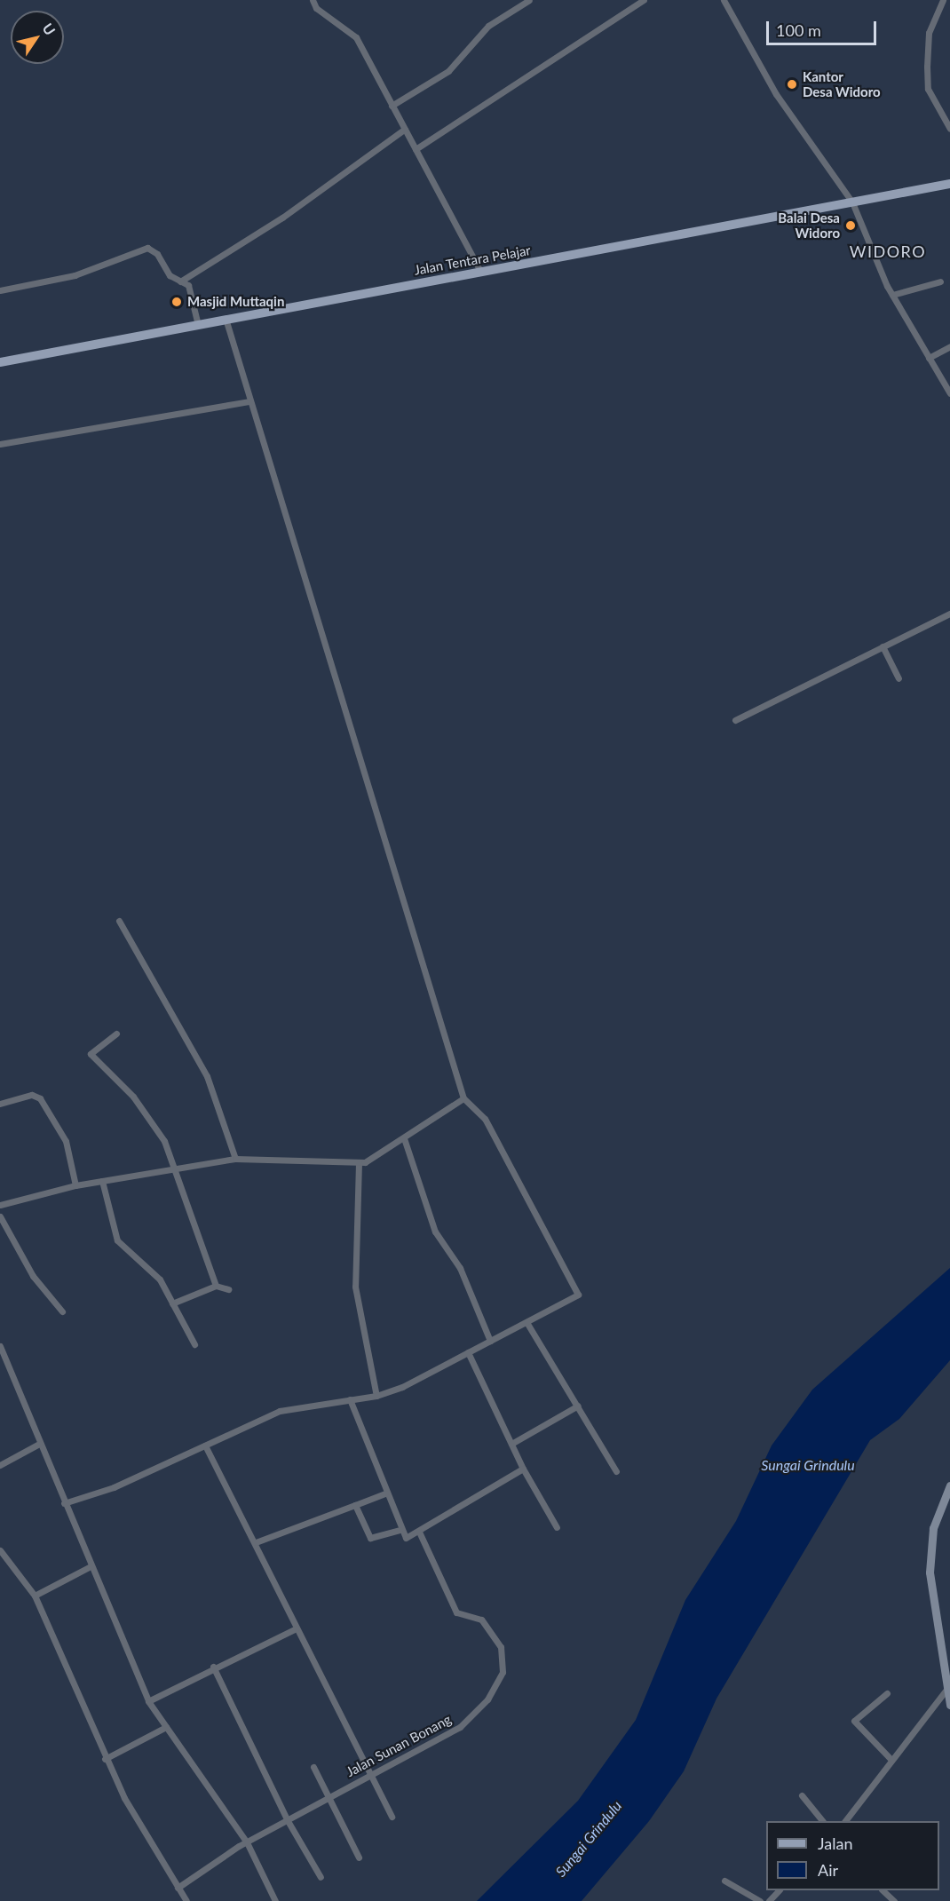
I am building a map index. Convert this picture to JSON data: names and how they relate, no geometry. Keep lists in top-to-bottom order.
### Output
{
  "streets": {
    "main road": ["Jalan Tentara Pelajar"],
    "street": ["Jalan Sunan Bonang"]
  },
  "districts": ["WIDORO"],
  "water": ["Sungai Grindulu"],
  "places": ["Kantor Desa Widoro", "Balai Desa Widoro", "Masjid Muttaqin"],
  "legend": ["Jalan", "Air"],
  "scale_bar": "100 m",
  "north": "top right"
}
